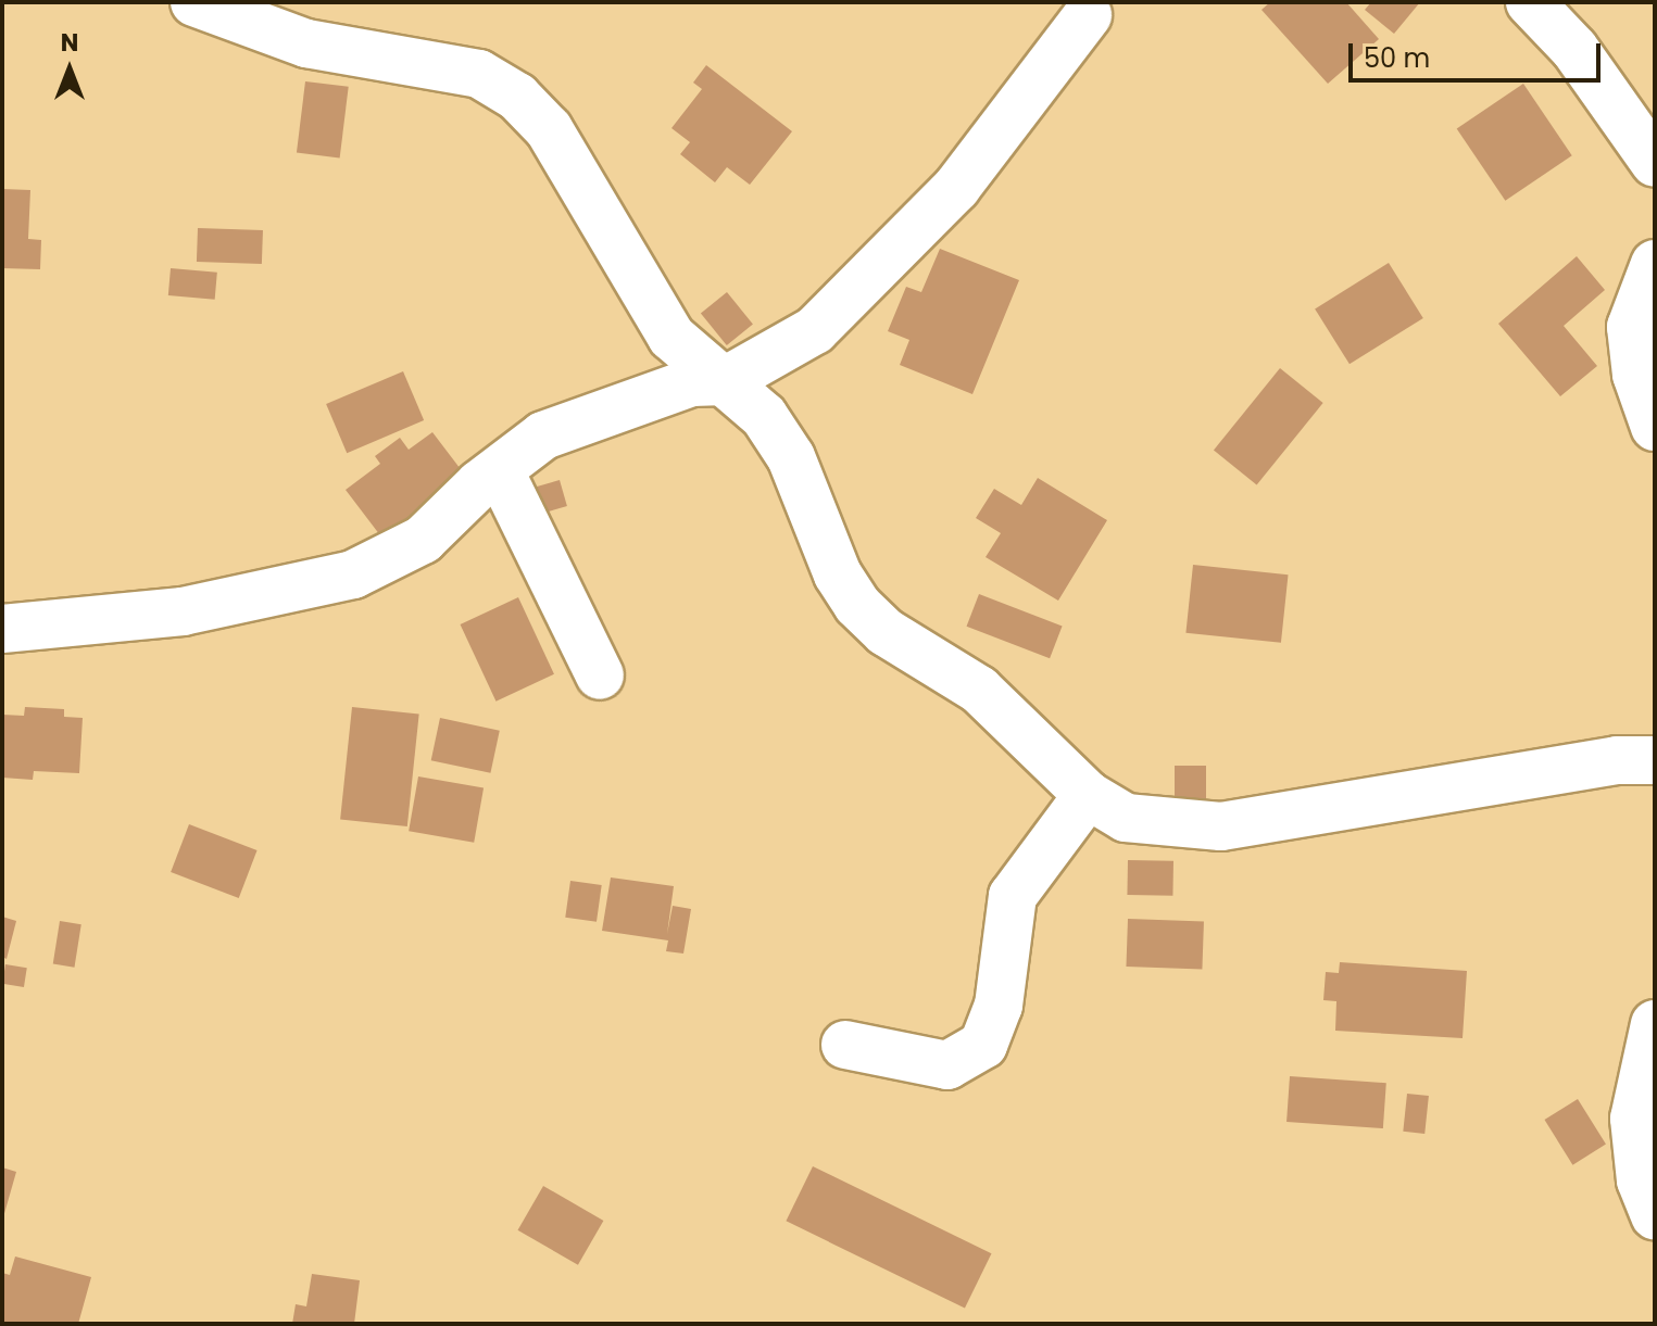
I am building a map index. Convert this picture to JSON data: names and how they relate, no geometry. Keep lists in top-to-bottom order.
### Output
{
  "scale_bar": "50 m",
  "north": "top"
}
